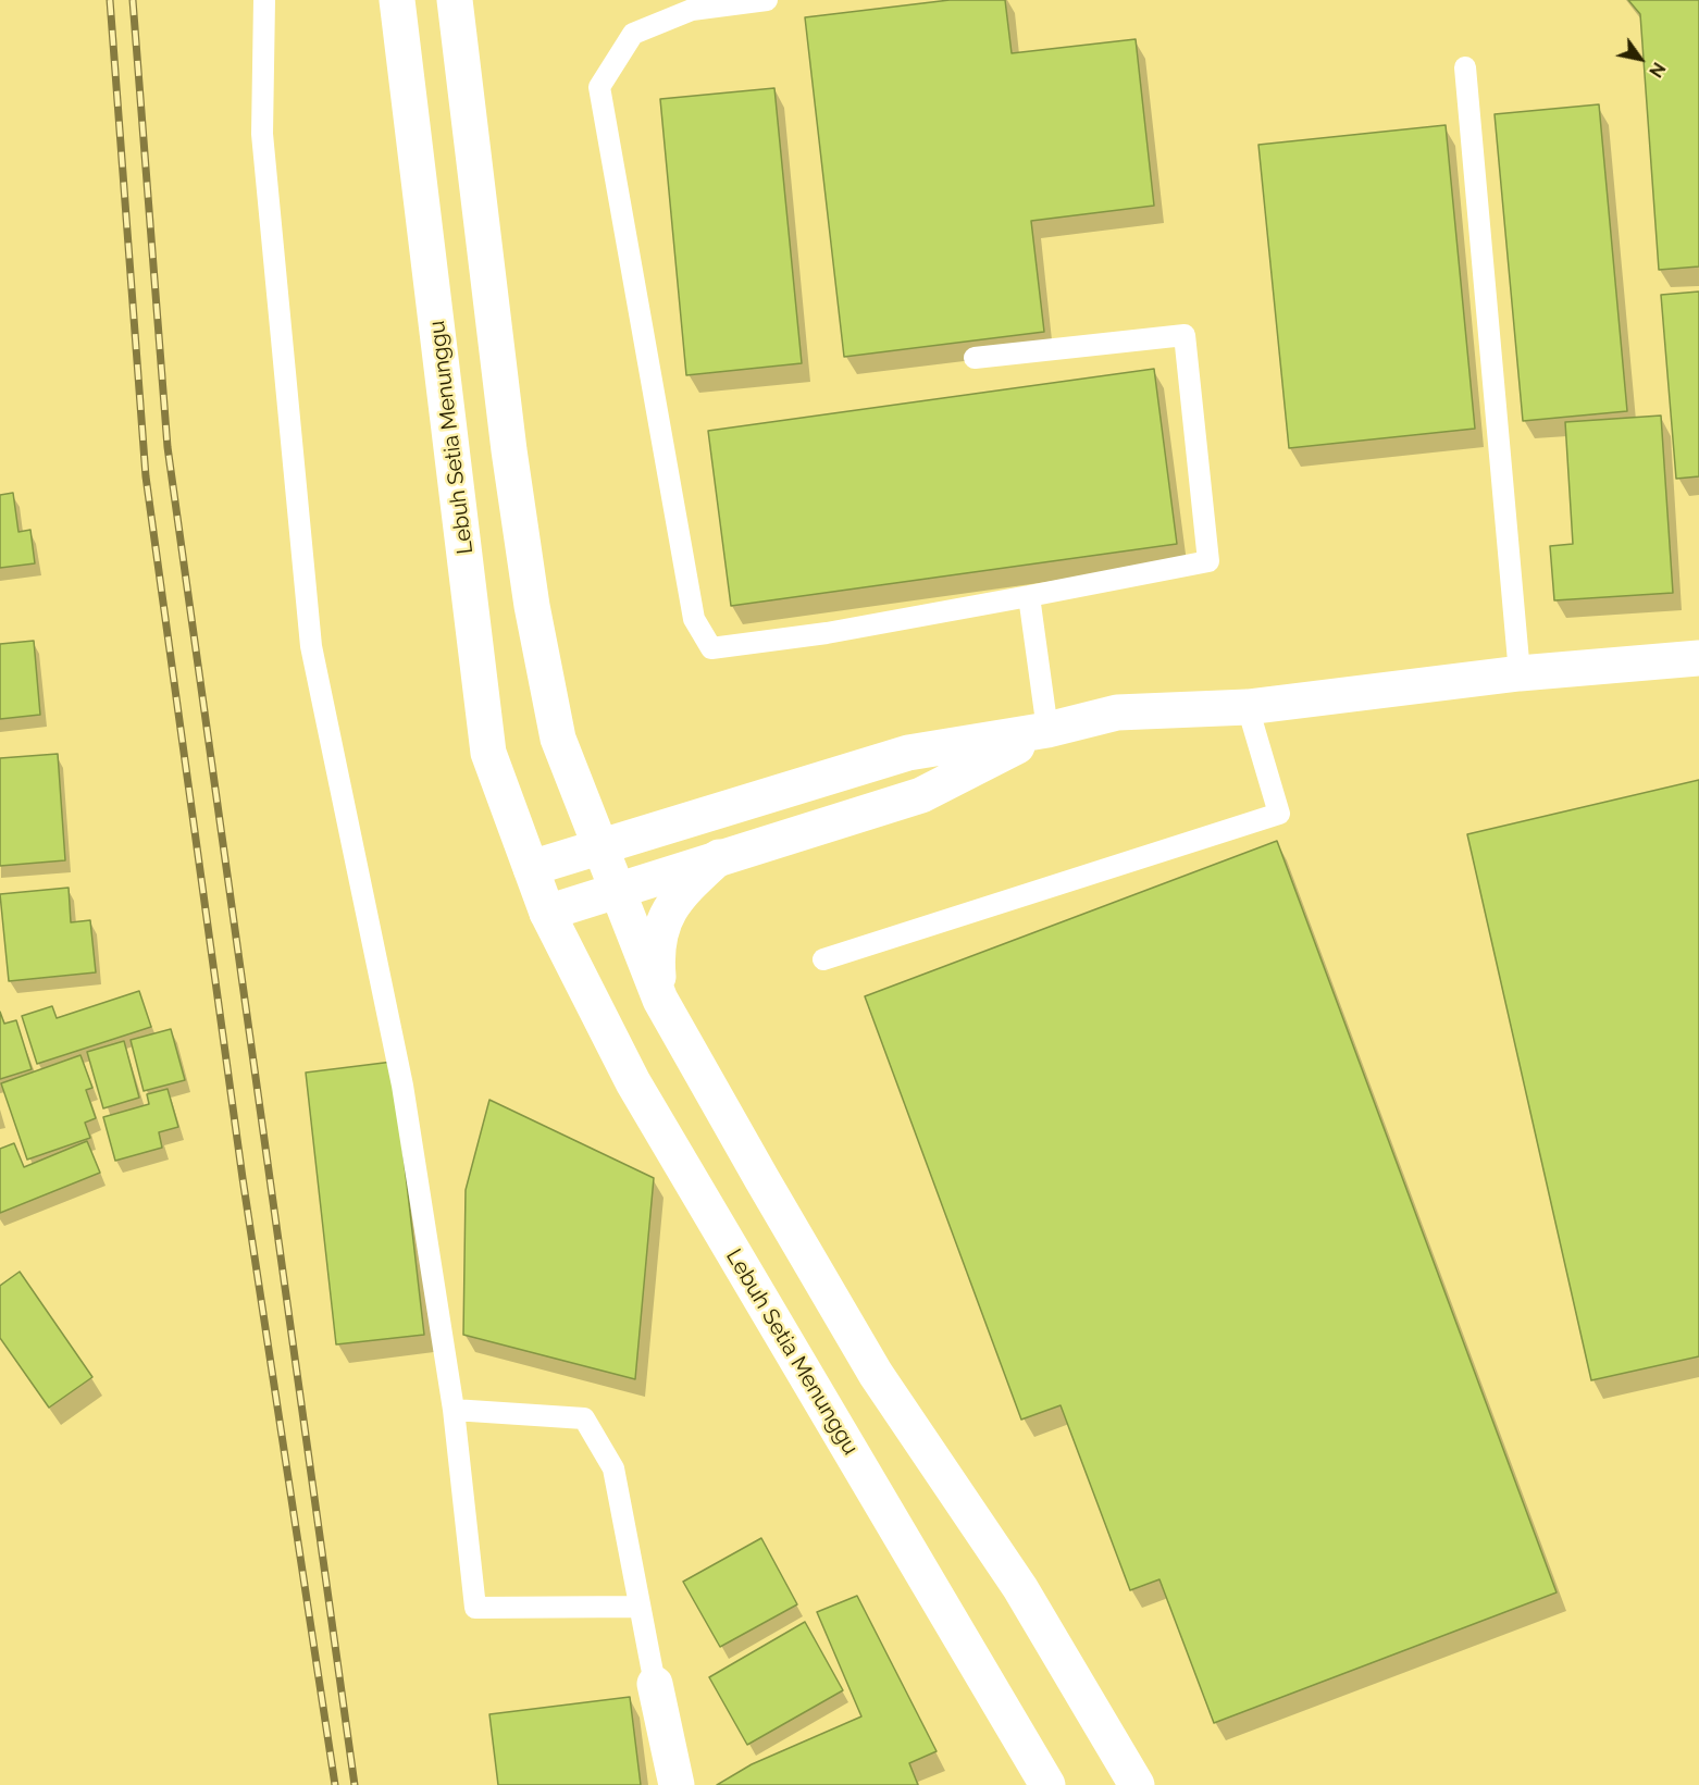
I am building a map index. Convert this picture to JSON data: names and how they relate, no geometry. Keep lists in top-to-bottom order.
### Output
{
  "streets": {
    "street": ["Lebuh Setia Menunggu"]
  },
  "north": "bottom right"
}
